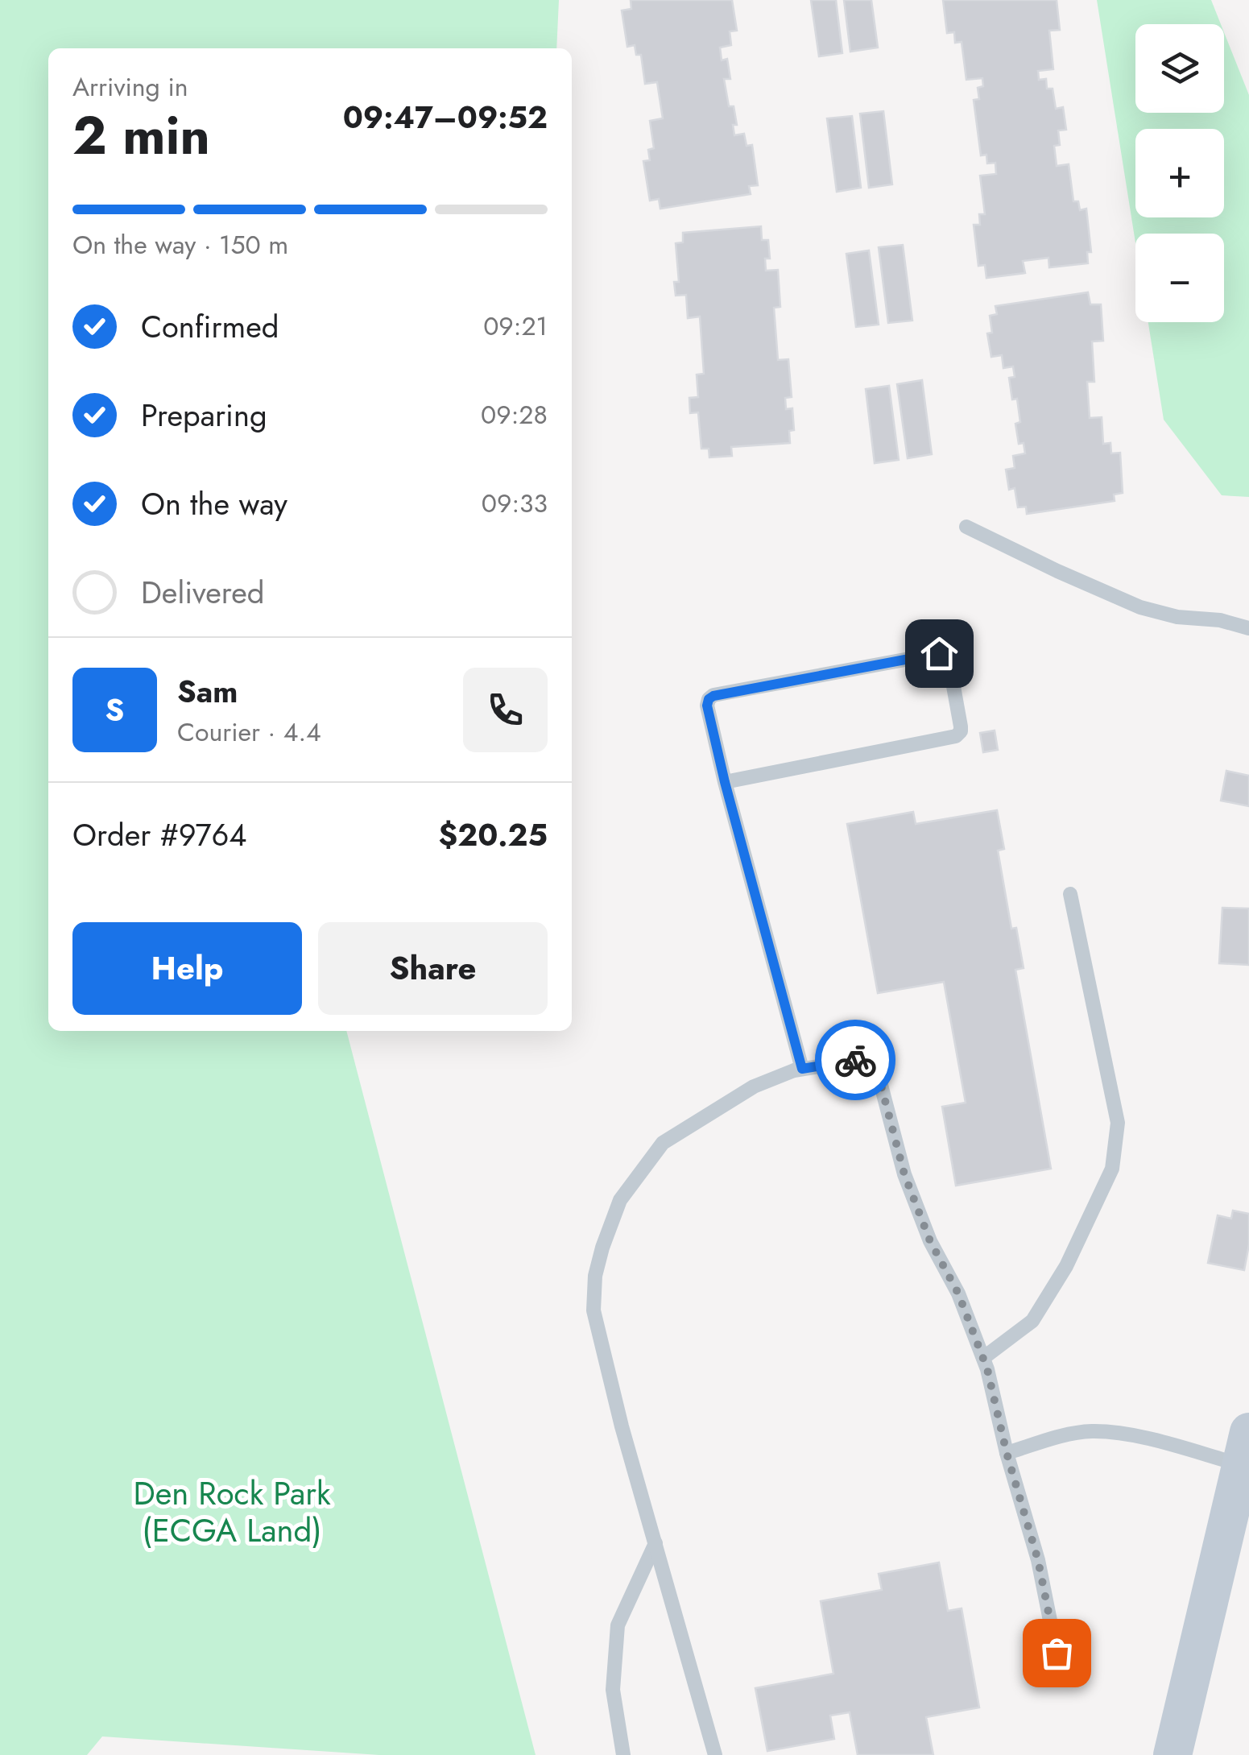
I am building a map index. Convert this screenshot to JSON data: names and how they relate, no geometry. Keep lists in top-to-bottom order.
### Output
{
  "parks": ["Den Rock Park (ECGA Land)"],
  "page": {
    "map_buttons": ["+", "−"],
    "heading": ["2 min", "Arriving in", "09:47–09:52"],
    "panel": [
      "Sam",
      "Courier · 4.4",
      "Order #9764",
      "$20.25"
    ],
    "bar": "On the way · 150 m",
    "list": [
      ["Confirmed", "09:21"],
      ["Preparing", "09:28"],
      ["On the way", "09:33"],
      "Delivered"
    ],
    "round": "S",
    "buttons": ["Help", "Share"]
  }
}
